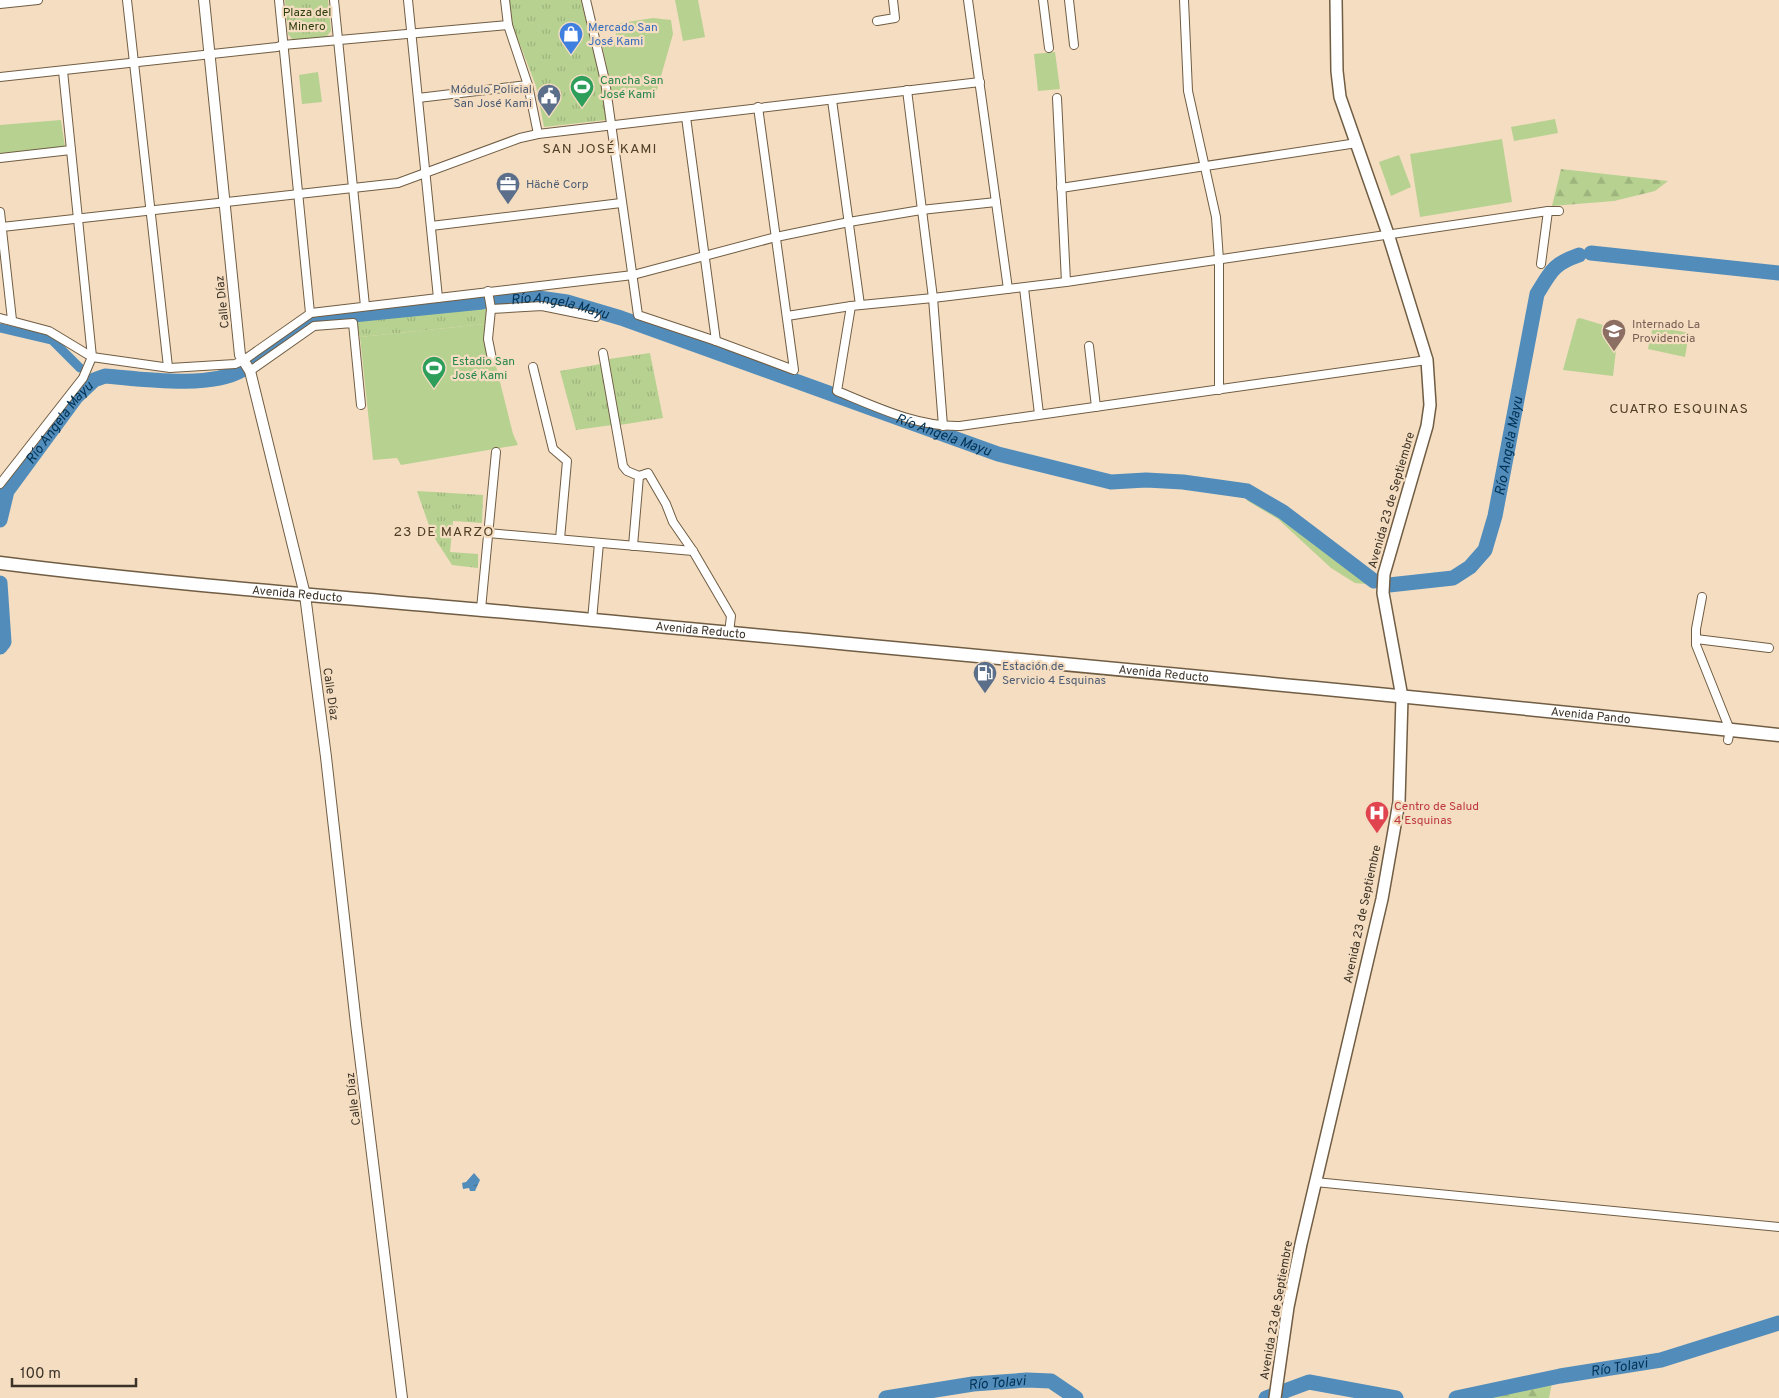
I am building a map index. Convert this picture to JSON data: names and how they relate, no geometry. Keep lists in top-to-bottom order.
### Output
{
  "streets": {
    "main road": ["Avenida 23 de Septiembre", "Avenida Reducto", "Avenida Pando"],
    "street": ["Calle Díaz"]
  },
  "crossings": [
    ["Calle Díaz", "Avenida Reducto"],
    ["Avenida 23 de Septiembre", "Avenida Reducto"],
    ["Avenida 23 de Septiembre", "Avenida Pando"],
    ["Avenida Reducto", "Avenida Pando"]
  ],
  "districts": ["SAN JOSÉ KAMI", "CUATRO ESQUINAS", "23 DE MARZO"],
  "water": ["Río Angela Mayu", "Río Tolavi"],
  "parks": ["Plaza del Minero"],
  "places": {
    "shop": ["Mercado San José Kami"],
    "sports": ["Cancha San José Kami", "Estadio San José Kami"],
    "public building": ["Módulo Policial San José Kami"],
    "office": ["Hächë Corp"],
    "school or university": ["Internado La Providencia"],
    "fuel station": ["Estación de Servicio 4 Esquinas"],
    "hospital": ["Centro de Salud 4 Esquinas"]
  },
  "scale_bar": "100 m"
}
